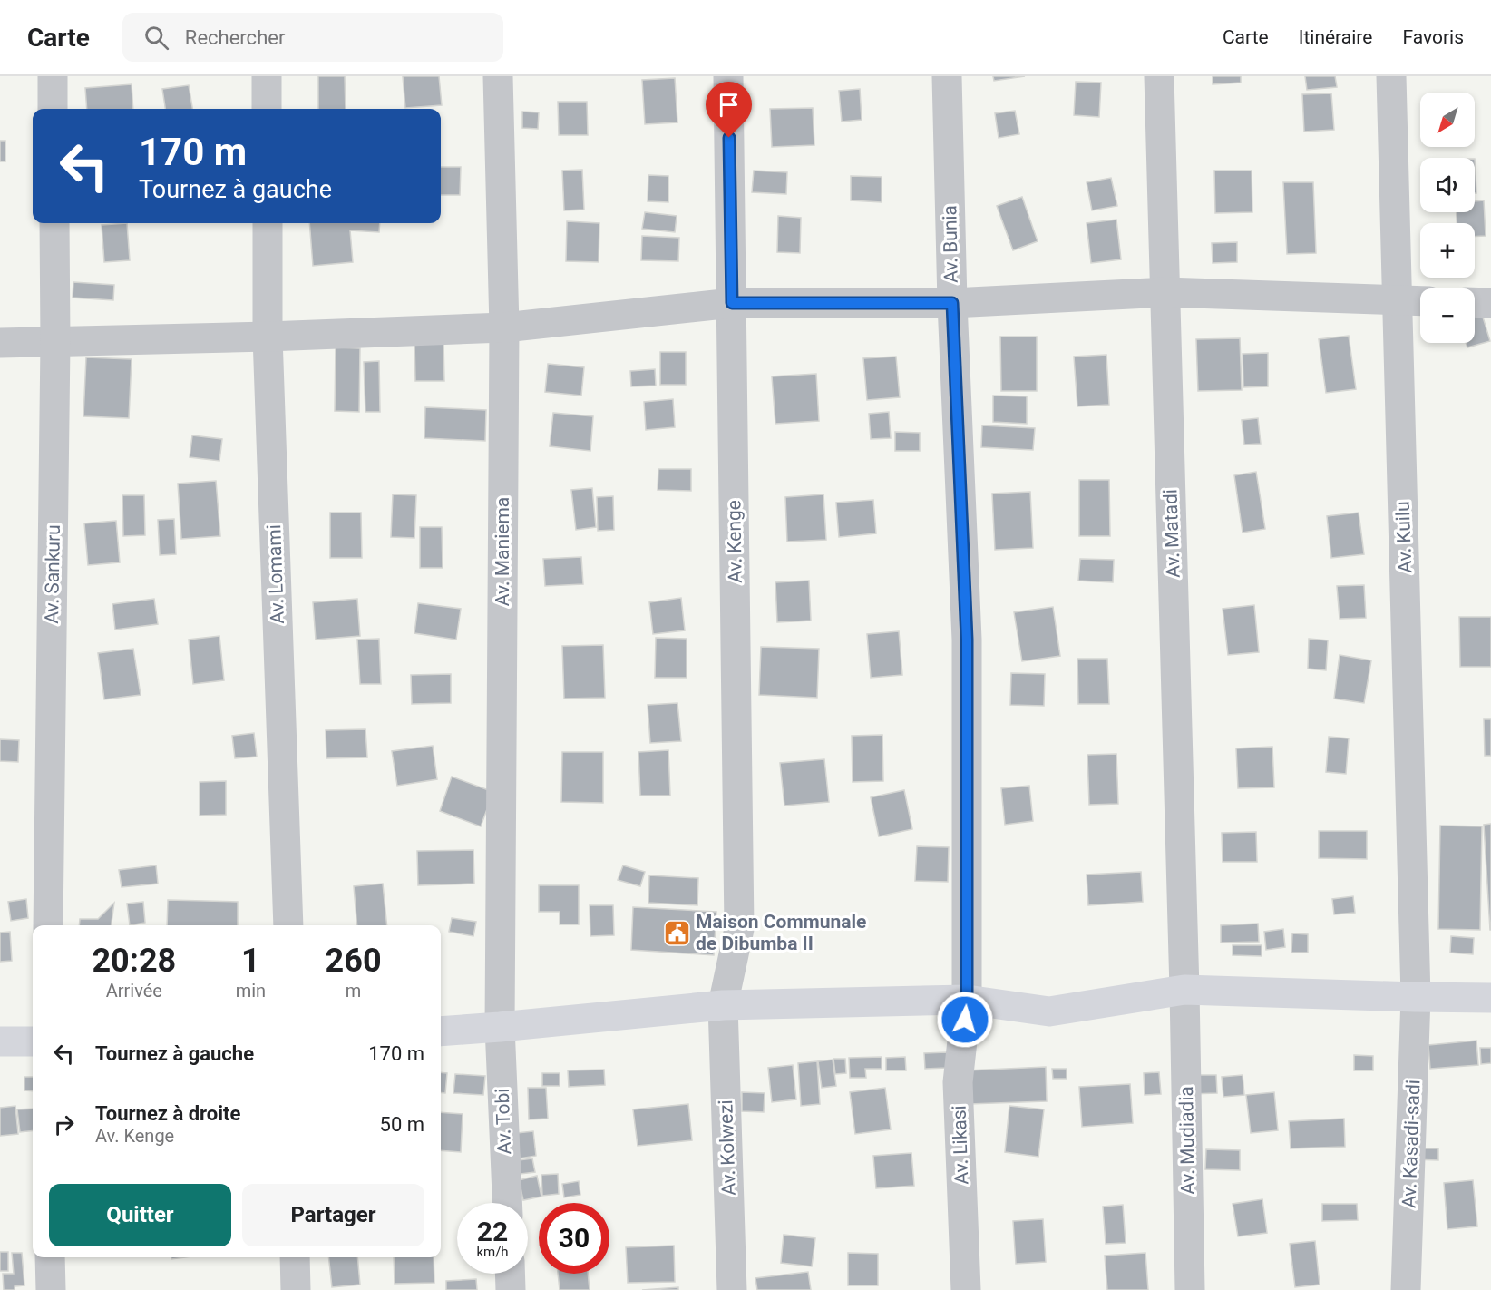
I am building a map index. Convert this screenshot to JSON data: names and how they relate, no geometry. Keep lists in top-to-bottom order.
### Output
{
  "streets": {
    "street": [
      "Av. Bunia",
      "Av. Matadi",
      "Av. Kuilu",
      "Av. Kenge",
      "Av. Maniema",
      "Av. Sankuru",
      "Av. Lomami",
      "Av. Tobi",
      "Av. Mudiadia",
      "Av. Kasadi-sadi",
      "Av. Likasi",
      "Av. Kolwezi"
    ]
  },
  "crossings": [
    ["Av. Bunia", "Av. Likasi"],
    ["Av. Matadi", "Av. Mudiadia"],
    ["Av. Kuilu", "Av. Kasadi-sadi"],
    ["Av. Kenge", "Av. Kolwezi"],
    ["Av. Maniema", "Av. Tobi"]
  ],
  "places": {
    "public building": ["Maison Communale de Dibumba II"]
  },
  "north": "bottom left",
  "page": {
    "header": "Carte",
    "search": "Rechercher",
    "nav": ["Carte", "Itinéraire", "Favoris"],
    "map_buttons": ["+", "−"],
    "turn": ["170 m", "Tournez à gauche"],
    "eta": [
      "20:28",
      "Arrivée",
      "1",
      "min",
      "260",
      "m"
    ],
    "list": [
      {
        "name": "Tournez à gauche",
        "value": "170 m"
      },
      {
        "name": "Tournez à droite",
        "note": "Av. Kenge",
        "value": "50 m"
      }
    ],
    "buttons": ["Quitter", "Partager"],
    "speed": "22 km/h",
    "limit": "30"
  }
}
